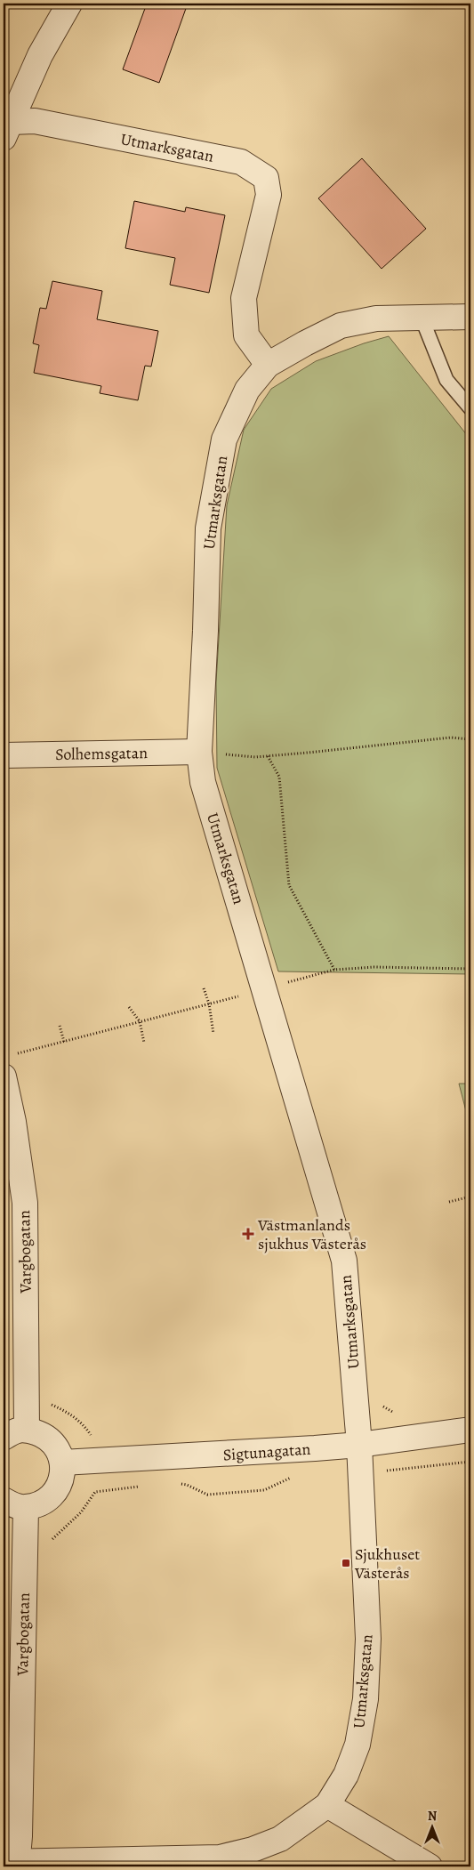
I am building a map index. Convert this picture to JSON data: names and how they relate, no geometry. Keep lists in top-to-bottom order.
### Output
{
  "streets": {
    "street": [
      "Utmarksgatan",
      "Solhemsgatan",
      "Vargbogatan",
      "Sigtunagatan"
    ]
  },
  "crossings": [
    ["Utmarksgatan", "Solhemsgatan"],
    ["Utmarksgatan", "Sigtunagatan"]
  ],
  "places": {
    "health": ["Västmanlands sjukhus Västerås"],
    "transit": ["Sjukhuset Västerås"]
  },
  "north": "top"
}
